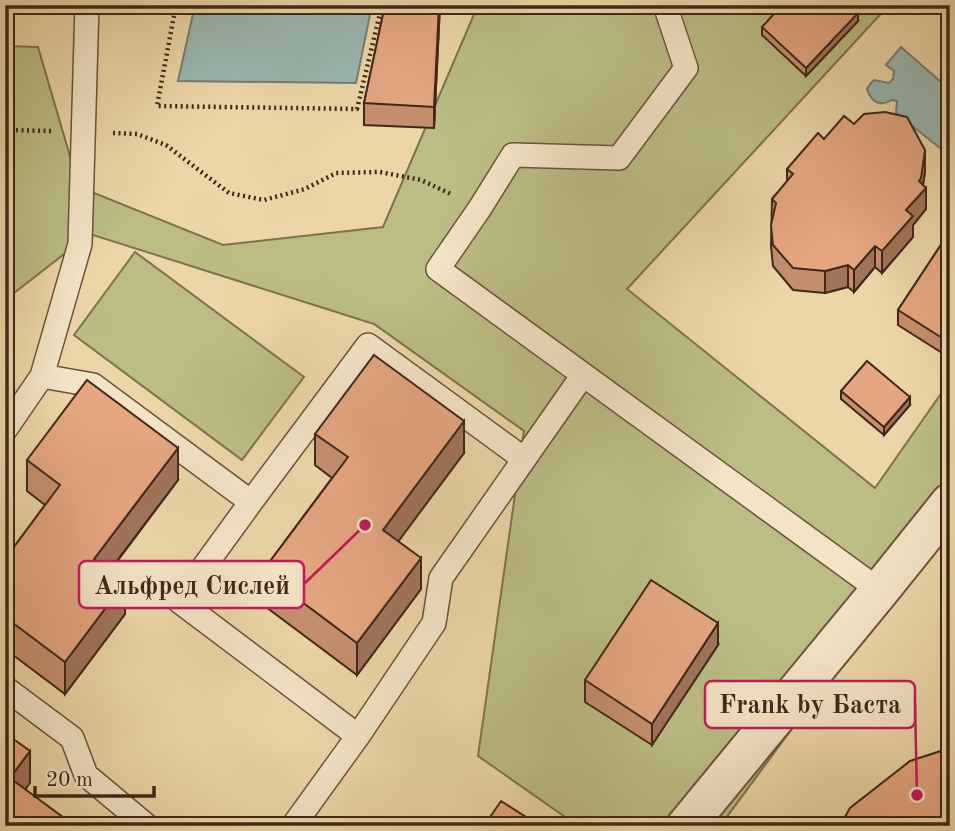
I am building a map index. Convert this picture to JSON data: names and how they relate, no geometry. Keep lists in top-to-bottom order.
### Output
{
  "places": ["Альфред Сислей", "Frank by Баста"],
  "scale_bar": "20 m"
}
